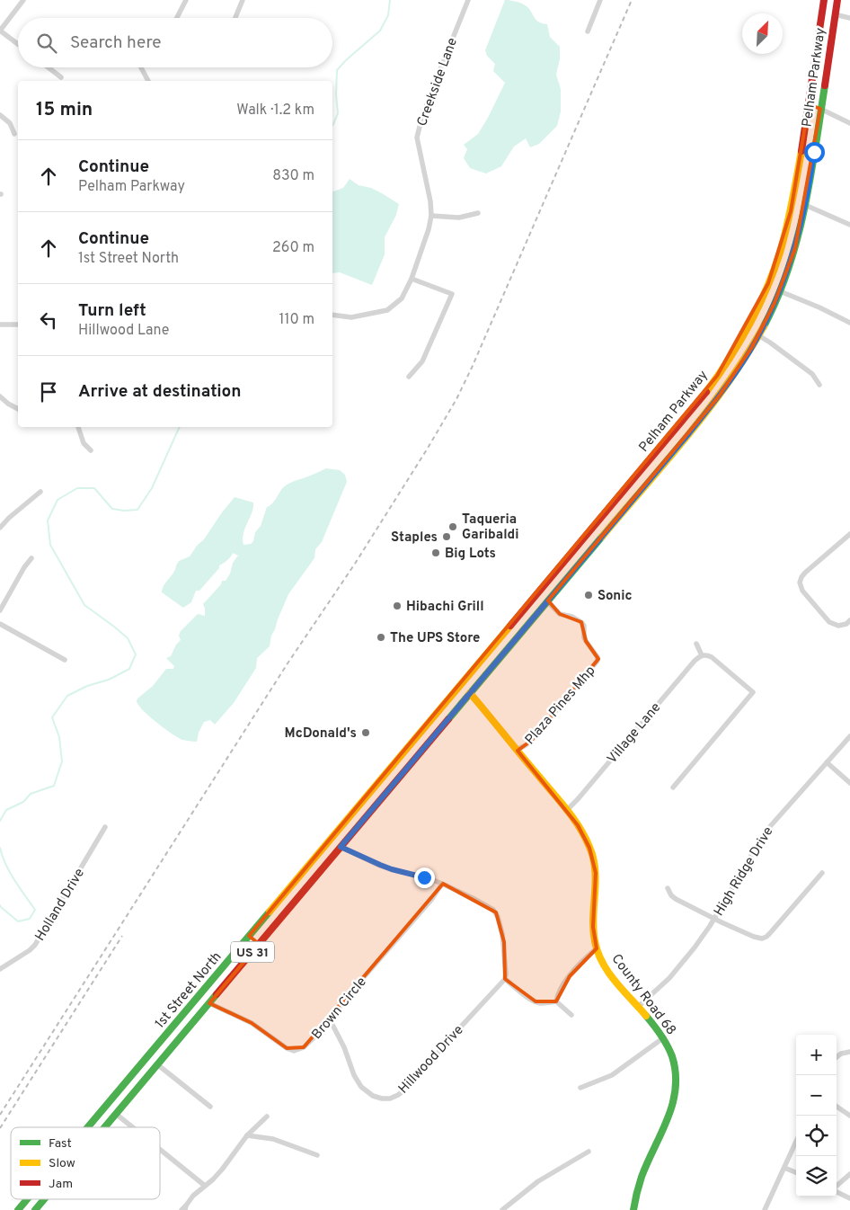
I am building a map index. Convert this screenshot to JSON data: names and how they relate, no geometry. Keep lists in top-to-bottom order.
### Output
{
  "streets": {
    "main road": [
      "Pelham Parkway",
      "US 31",
      "1st Street North",
      "County Road 68"
    ],
    "street": [
      "Creekside Lane",
      "Plaza Pines Mhp",
      "Village Lane",
      "High Ridge Drive",
      "Holland Drive",
      "Brown Circle",
      "Hillwood Drive"
    ]
  },
  "crossings": [
    ["Pelham Parkway", "Plaza Pines Mhp"],
    ["Pelham Parkway", "1st Street North"],
    ["Pelham Parkway", "County Road 68"],
    ["Plaza Pines Mhp", "County Road 68"],
    ["Village Lane", "County Road 68"],
    ["High Ridge Drive", "County Road 68"],
    ["1st Street North", "County Road 68"],
    ["1st Street North", "Brown Circle"],
    ["Brown Circle", "Hillwood Drive"]
  ],
  "places": [
    "Taqueria Garibaldi",
    "Staples",
    "Big Lots",
    "Sonic",
    "Hibachi Grill",
    "The UPS Store",
    "McDonald's"
  ],
  "legend": ["Fast", "Slow", "Jam"],
  "north": "top right",
  "page": {
    "search": "Search here",
    "heading": ["15 min", "Walk · 1.2 km"],
    "list": [
      ["Continue", "Pelham Parkway", "830 m"],
      ["Continue", "1st Street North", "260 m"],
      ["Turn left", "Hillwood Lane", "110 m"],
      "Arrive at destination"
    ],
    "map_buttons": ["+", "−"]
  }
}
